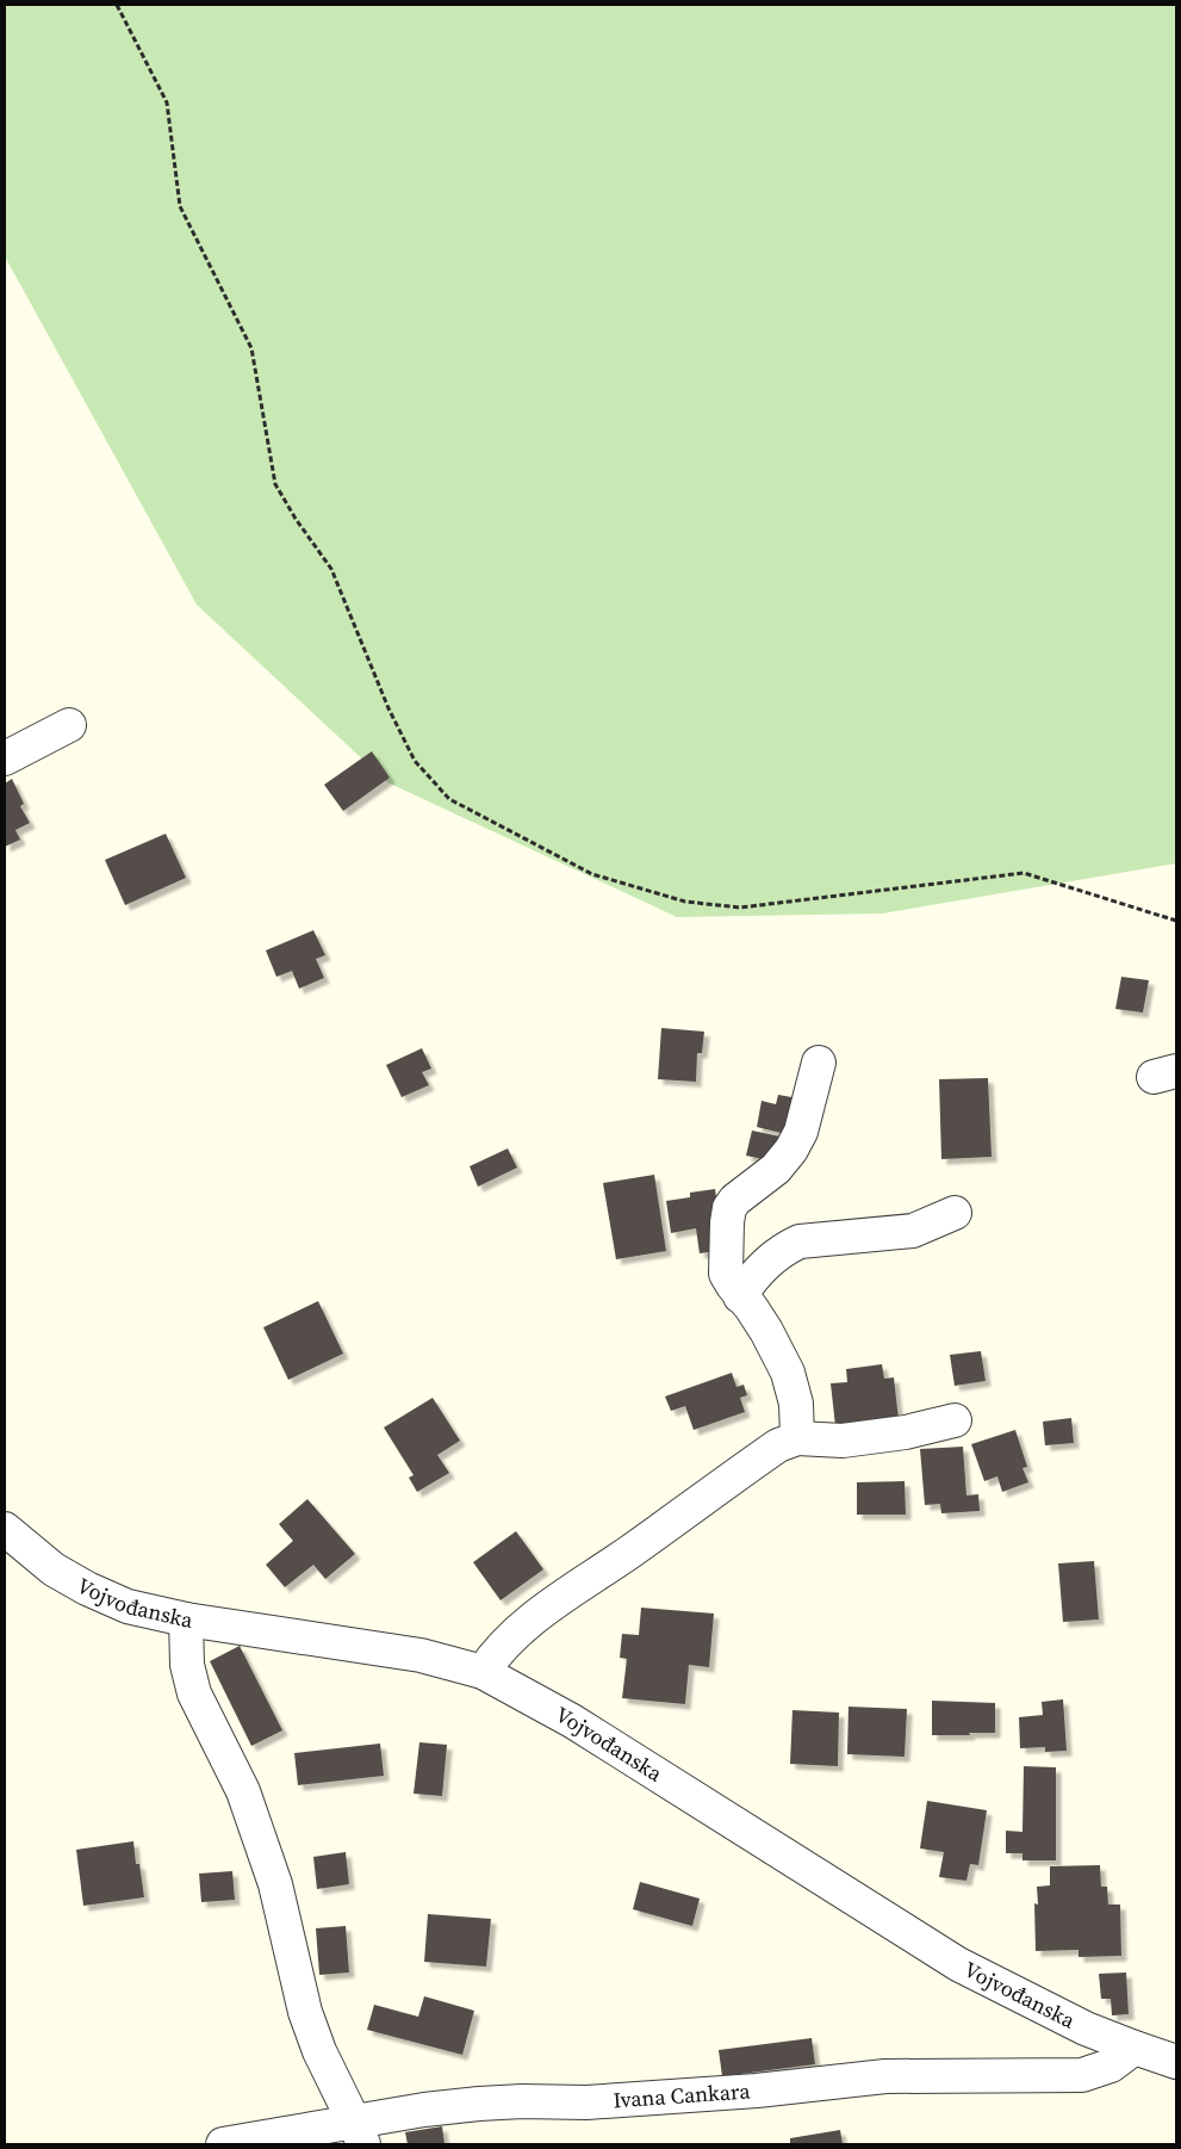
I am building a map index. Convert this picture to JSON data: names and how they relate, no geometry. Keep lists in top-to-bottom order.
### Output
{
  "streets": {
    "street": ["Vojvođanska", "Ivana Cankara"]
  },
  "crossings": [
    ["Vojvođanska", "Ivana Cankara"]
  ]
}
